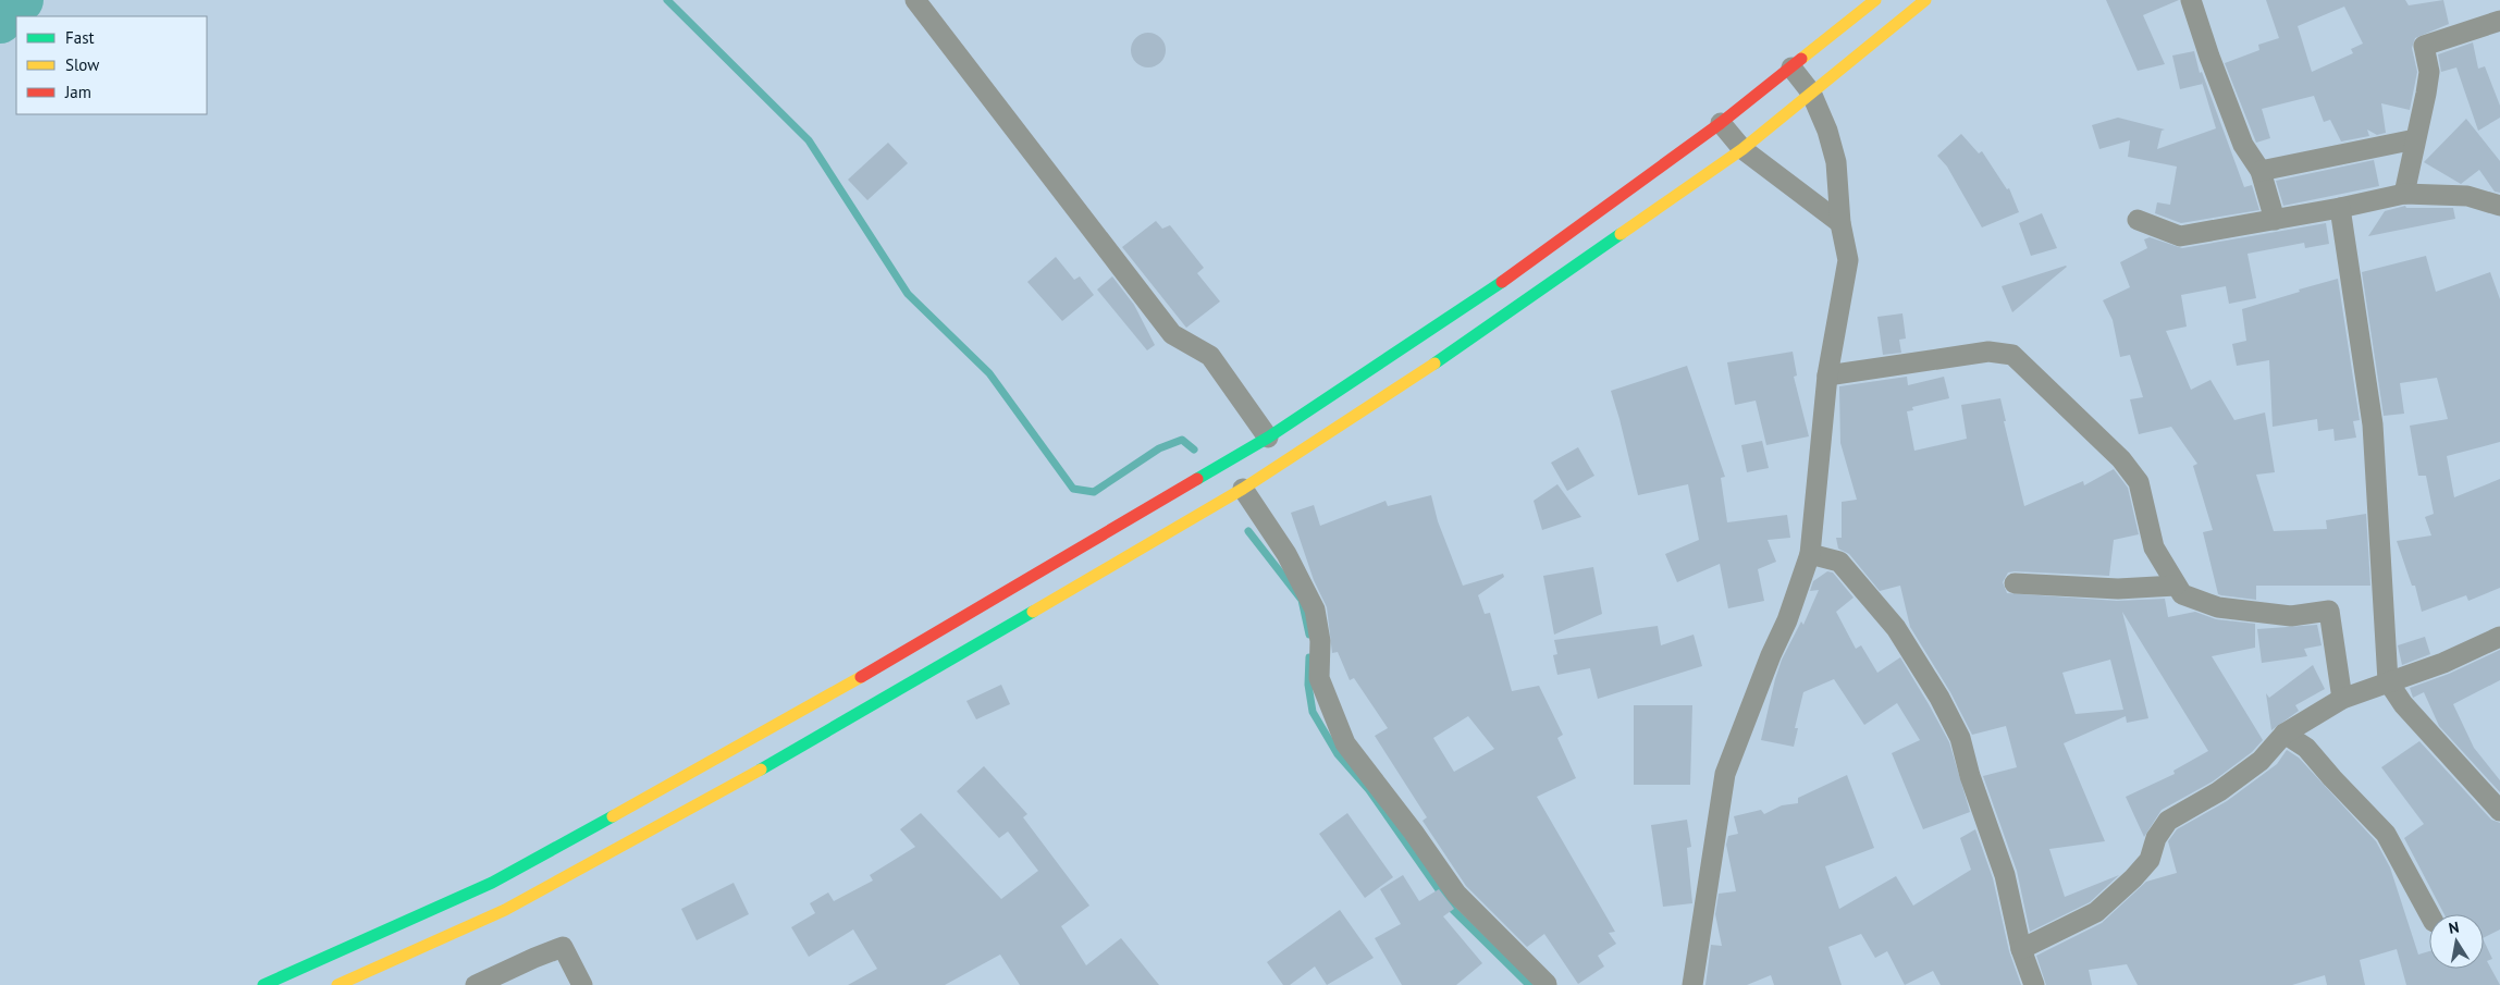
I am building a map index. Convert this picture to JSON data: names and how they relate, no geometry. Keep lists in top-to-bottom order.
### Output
{
  "legend": ["Fast", "Slow", "Jam"],
  "north": "top"
}
